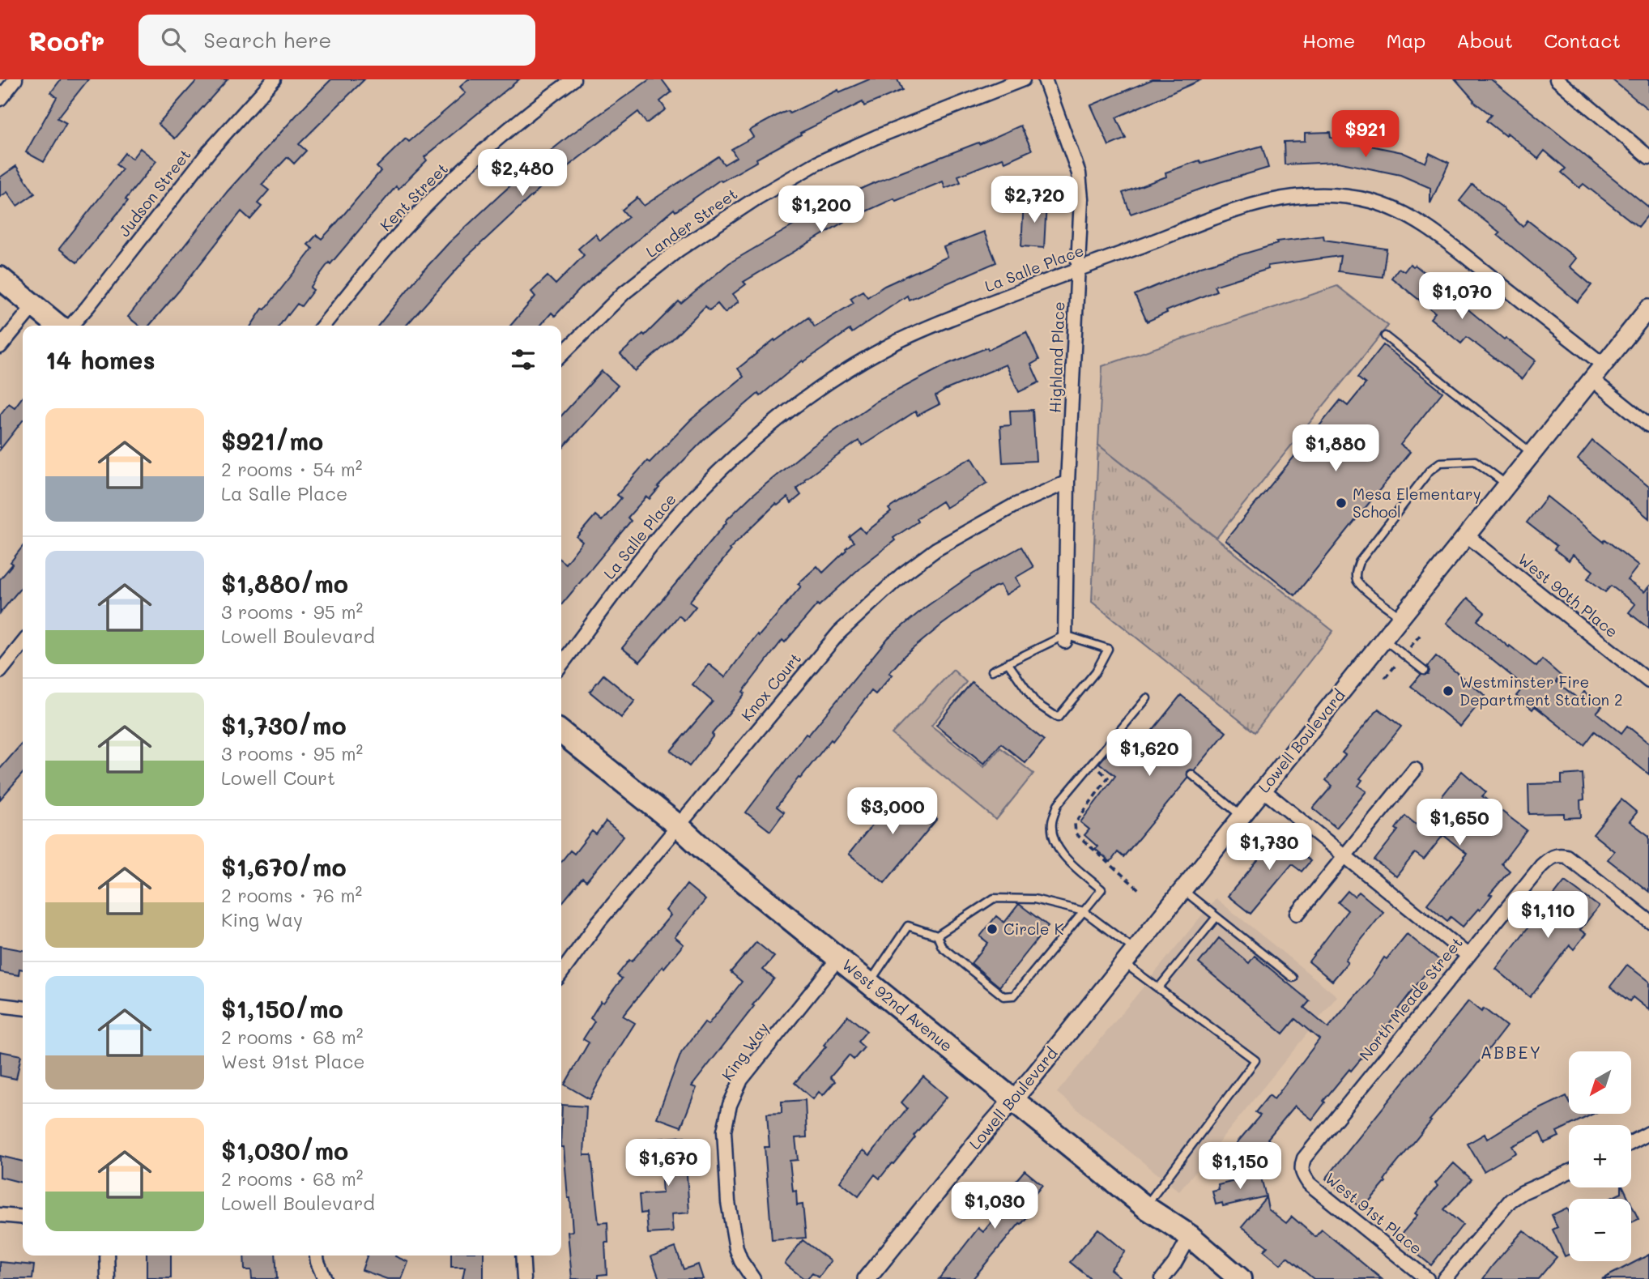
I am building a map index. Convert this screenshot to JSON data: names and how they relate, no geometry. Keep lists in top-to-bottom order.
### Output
{
  "streets": {
    "main road": ["West 92nd Avenue"],
    "street": [
      "Judson Street",
      "Kent Street",
      "Lander Street",
      "La Salle Place",
      "Highland Place",
      "West 90th Place",
      "Knox Court",
      "Lowell Boulevard",
      "North Meade Street",
      "King Way",
      "West 91st Place"
    ]
  },
  "crossings": [
    ["La Salle Place", "Highland Place"],
    ["La Salle Place", "Lowell Boulevard"],
    ["Highland Place", "Knox Court"],
    ["West 90th Place", "Lowell Boulevard"],
    ["Knox Court", "West 92nd Avenue"],
    ["Lowell Boulevard", "West 92nd Avenue"],
    ["North Meade Street", "West 91st Place"],
    ["West 92nd Avenue", "King Way"]
  ],
  "districts": ["ABBEY"],
  "places": ["Mesa Elementary School", "Westminster Fire Department Station 2", "Circle K"],
  "north": "bottom left",
  "page": {
    "header": "Roofr",
    "search": "Search here",
    "nav": [
      "Home",
      "Map",
      "About",
      "Contact"
    ],
    "price": [
      "$921",
      "$2,480",
      "$2,720",
      "$1,200",
      "$1,070",
      "$1,880",
      "$1,620",
      "$3,000",
      "$1,650",
      "$1,730",
      "$1,110",
      "$1,670",
      "$1,150",
      "$1,030"
    ],
    "heading": "14 homes",
    "list": [
      {
        "name": "$921/mo",
        "note": "2 rooms · 54 m² · La Salle Place"
      },
      {
        "name": "$1,880/mo",
        "note": "3 rooms · 95 m² · Lowell Boulevard"
      },
      {
        "name": "$1,730/mo",
        "note": "3 rooms · 95 m² · Lowell Court"
      },
      {
        "name": "$1,670/mo",
        "note": "2 rooms · 76 m² · King Way"
      },
      {
        "name": "$1,150/mo",
        "note": "2 rooms · 68 m² · West 91st Place"
      },
      {
        "name": "$1,030/mo",
        "note": "2 rooms · 68 m² · Lowell Boulevard"
      }
    ],
    "map_buttons": ["+", "−"]
  }
}
